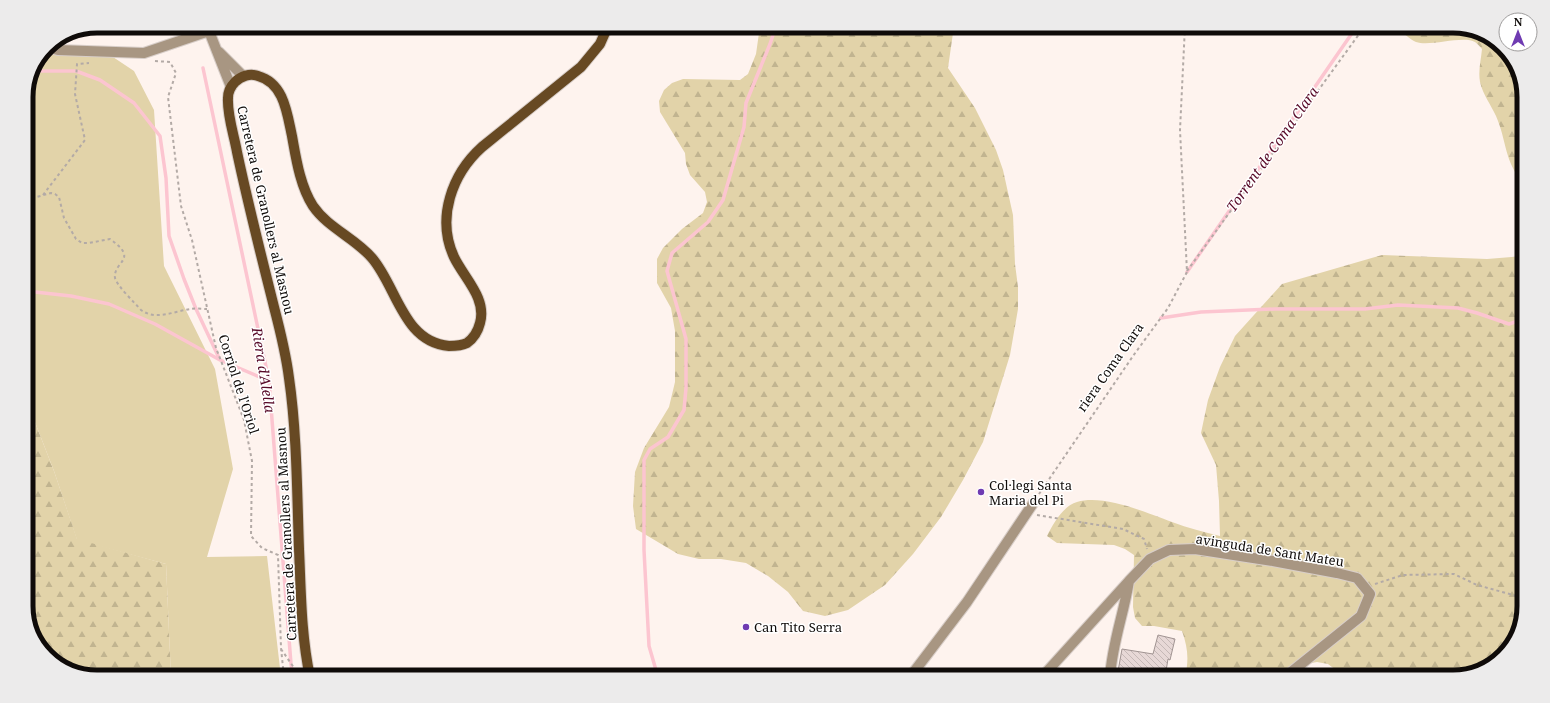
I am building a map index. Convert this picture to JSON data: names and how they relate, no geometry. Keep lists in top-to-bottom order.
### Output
{
  "streets": {
    "main road": ["Carretera de Granollers al Masnou"],
    "street": ["avinguda de Sant Mateu"],
    "path": ["riera Coma Clara", "Corriol de l'Oriol"]
  },
  "water": ["Torrent de Coma Clara", "Riera d'Alella"],
  "places": ["Col·legi Santa Maria del Pi", "Can Tito Serra"],
  "north": "top"
}
